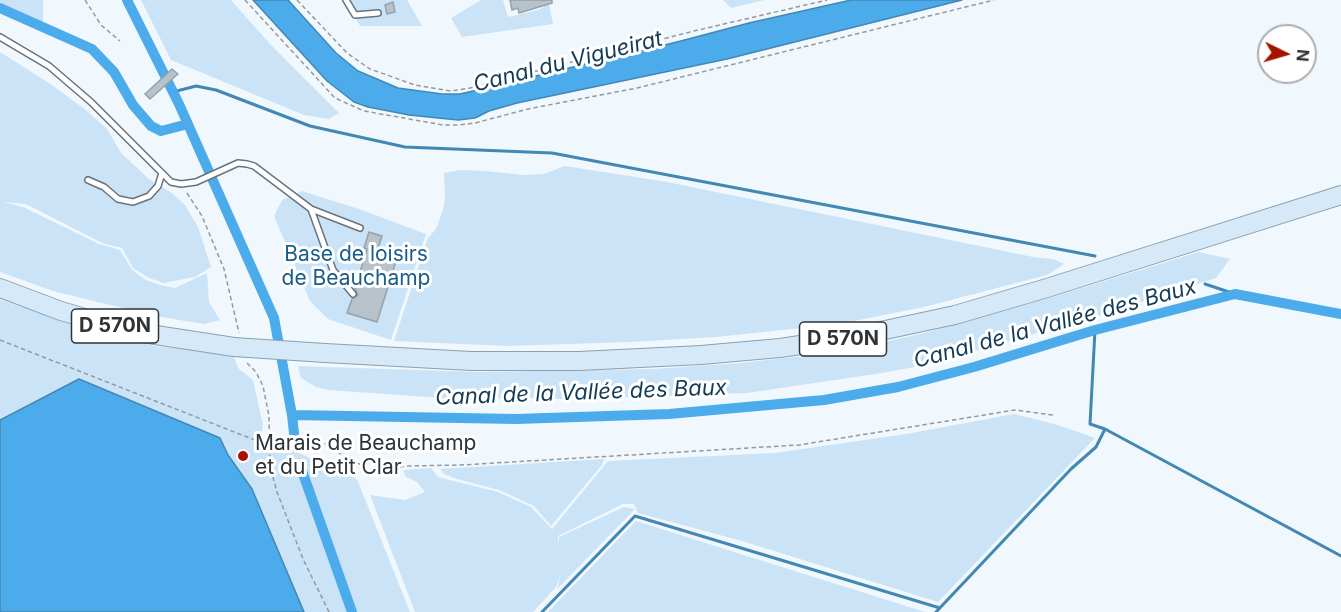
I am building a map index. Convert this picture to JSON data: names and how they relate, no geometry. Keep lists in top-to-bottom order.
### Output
{
  "streets": {
    "main road": ["D 570N"]
  },
  "water": ["Canal du Vigueirat", "Canal de la Vallée des Baux"],
  "parks": ["Base de loisirs de Beauchamp"],
  "places": ["Marais de Beauchamp et du Petit Clar"],
  "north": "right"
}
